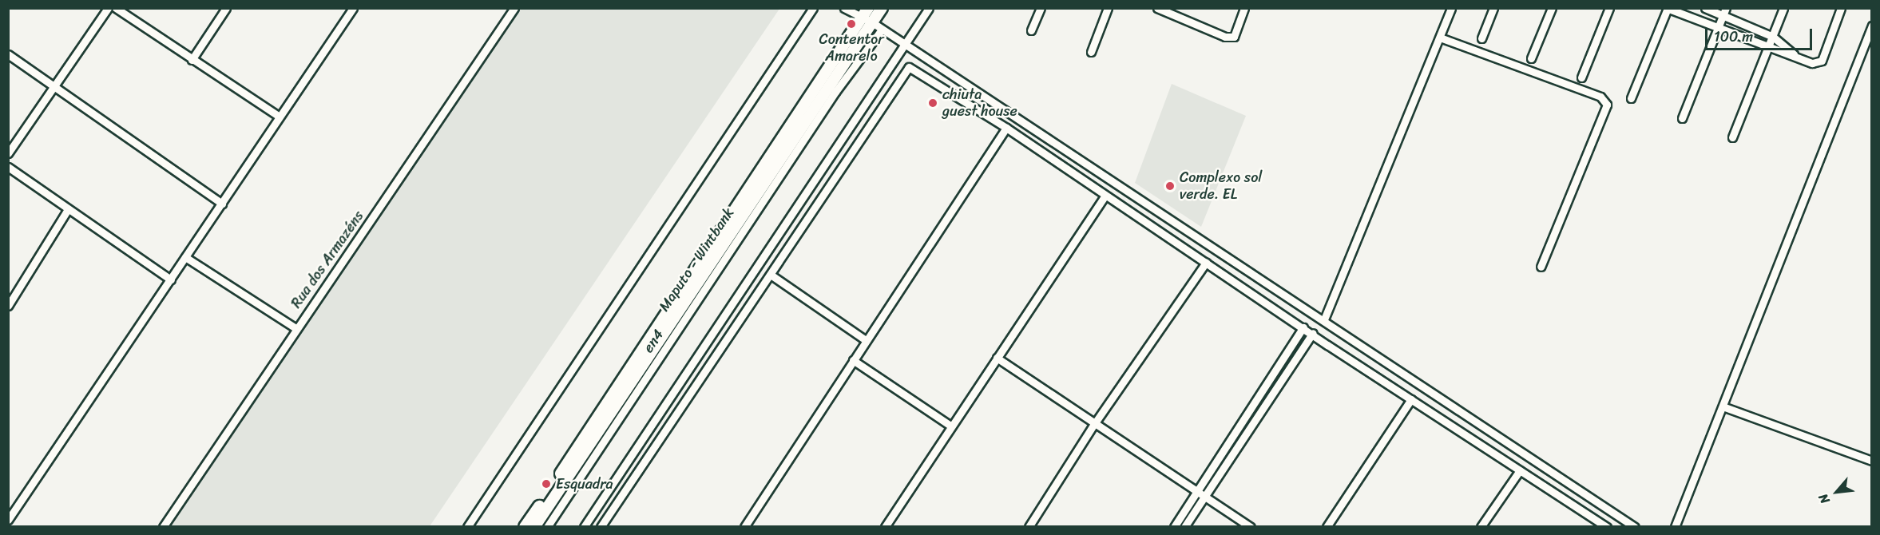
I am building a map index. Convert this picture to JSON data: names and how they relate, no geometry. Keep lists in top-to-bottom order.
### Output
{
  "streets": {
    "highway": ["Maputo - Wintbank"],
    "street": ["Rua dos Armazéns", "en4"]
  },
  "places": [
    "Contentor Amarelo",
    "chiuta guest house",
    "Complexo sol verde. EL",
    "Esquadra"
  ],
  "scale_bar": "100 m",
  "north": "bottom left"
}
